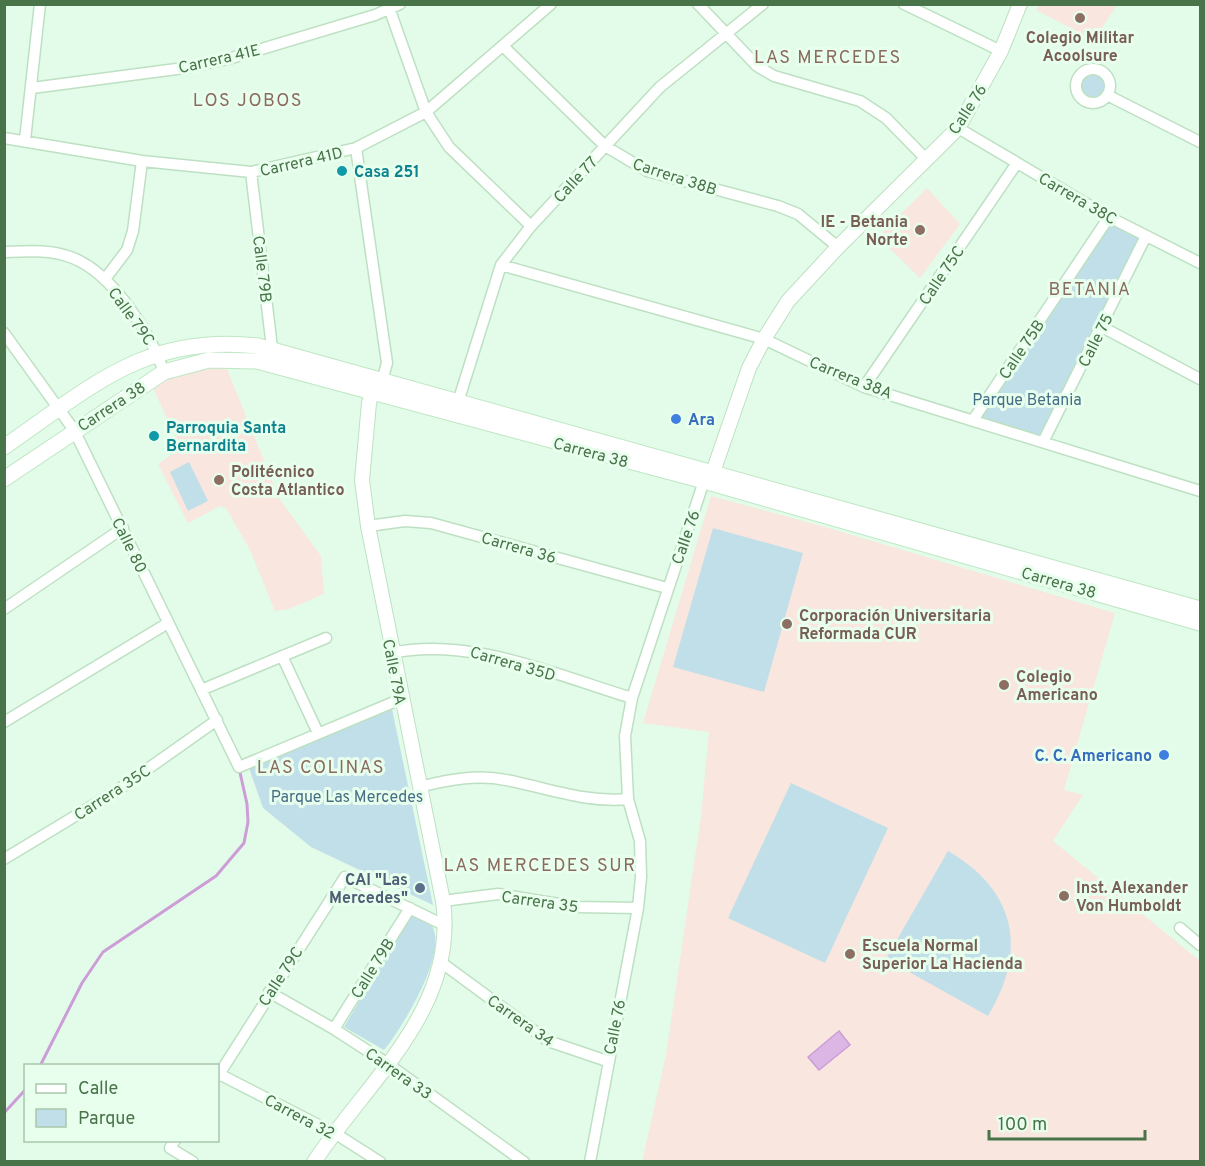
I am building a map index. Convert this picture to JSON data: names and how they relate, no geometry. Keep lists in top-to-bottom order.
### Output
{
  "streets": {
    "main road": ["Carrera 38"],
    "street": [
      "Carrera 41E",
      "Calle 76",
      "Carrera 41D",
      "Carrera 38B",
      "Calle 77",
      "Carrera 38C",
      "Calle 79B",
      "Calle 75C",
      "Calle 79C",
      "Calle 75",
      "Calle 75B",
      "Carrera 38A",
      "Calle 80",
      "Carrera 36",
      "Carrera 35D",
      "Calle 79A",
      "Carrera 35C",
      "Carrera 35",
      "Carrera 34",
      "Carrera 33",
      "Carrera 32"
    ]
  },
  "crossings": [
    ["Calle 76", "Carrera 38B"],
    ["Calle 76", "Carrera 38C"],
    ["Calle 76", "Carrera 38A"],
    ["Calle 76", "Carrera 38"],
    ["Calle 76", "Carrera 36"],
    ["Calle 76", "Carrera 35D"],
    ["Calle 76", "Carrera 35"],
    ["Calle 76", "Carrera 34"],
    ["Carrera 41D", "Carrera 38B"],
    ["Carrera 41D", "Calle 79B"],
    ["Carrera 41D", "Calle 79C"],
    ["Carrera 41D", "Calle 79A"],
    ["Carrera 38B", "Calle 77"],
    ["Calle 77", "Carrera 38A"],
    ["Calle 77", "Carrera 38"],
    ["Carrera 38C", "Calle 75C"],
    ["Carrera 38C", "Calle 75"],
    ["Carrera 38C", "Calle 75B"],
    ["Calle 79B", "Calle 79C"],
    ["Calle 79B", "Carrera 38"],
    ["Calle 79B", "Carrera 33"],
    ["Calle 75C", "Carrera 38A"],
    ["Calle 79C", "Carrera 38"],
    ["Calle 79C", "Carrera 33"],
    ["Calle 75", "Carrera 38A"],
    ["Calle 75B", "Carrera 38A"],
    ["Carrera 38", "Calle 80"],
    ["Carrera 38", "Calle 79A"],
    ["Calle 80", "Carrera 35C"],
    ["Carrera 36", "Calle 79A"],
    ["Carrera 35D", "Calle 79A"],
    ["Calle 79A", "Carrera 35"],
    ["Calle 79A", "Carrera 34"],
    ["Calle 79A", "Carrera 33"],
    ["Calle 79A", "Carrera 32"]
  ],
  "districts": [
    "LAS MERCEDES",
    "LOS JOBOS",
    "BETANIA",
    "LAS COLINAS",
    "LAS MERCEDES SUR"
  ],
  "parks": ["Parque Betania", "Parque Las Mercedes"],
  "places": [
    "Colegio Militar Acoolsure",
    "Casa 251",
    "IE - Betania Norte",
    "Ara",
    "Parroquia Santa Bernardita",
    "Politécnico Costa Atlantico",
    "Corporación Universitaria Reformada CUR",
    "Colegio Americano",
    "C. C. Americano",
    "CAI \"Las Mercedes\"",
    "Inst. Alexander Von Humboldt",
    "Escuela Normal Superior La Hacienda"
  ],
  "legend": ["Calle", "Parque"],
  "scale_bar": "100 m"
}
